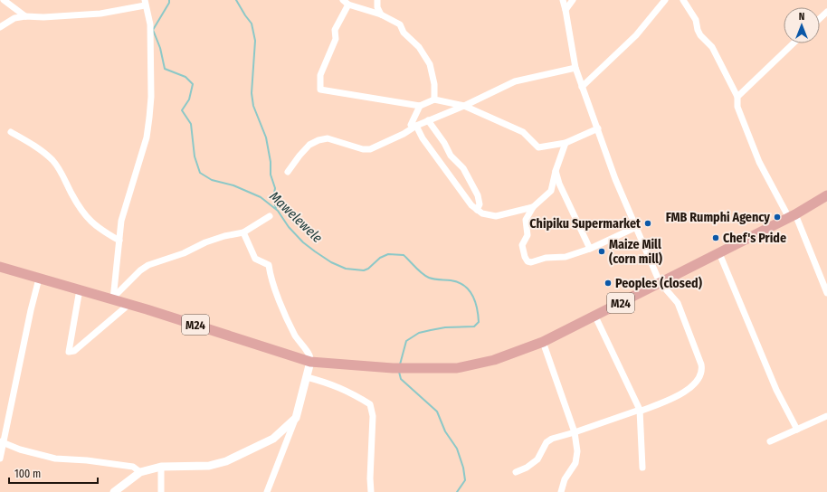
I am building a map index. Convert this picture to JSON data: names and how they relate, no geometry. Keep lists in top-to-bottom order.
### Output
{
  "streets": {
    "main road": ["M24"]
  },
  "water": ["Mawelewele"],
  "places": [
    "FMB Rumphi Agency",
    "Chipiku Supermarket",
    "Chef's Pride",
    "Maize Mill (corn mill)",
    "Peoples (closed)"
  ],
  "scale_bar": "100 m",
  "north": "top"
}
